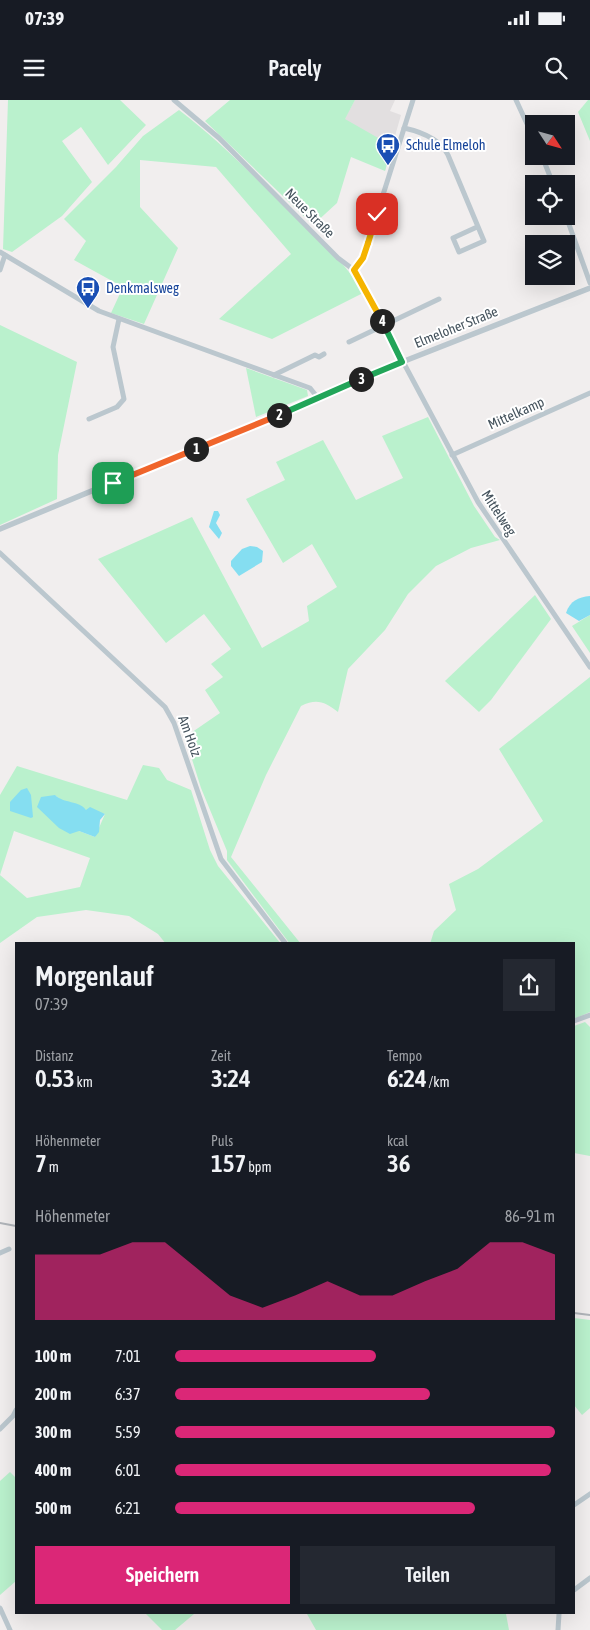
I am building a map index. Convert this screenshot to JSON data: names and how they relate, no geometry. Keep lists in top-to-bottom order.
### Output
{
  "streets": {
    "street": [
      "Neue Straße",
      "Elmeloher Straße",
      "Mittelkamp",
      "Mittelweg",
      "Am Holz"
    ]
  },
  "crossings": [
    ["Neue Straße", "Elmeloher Straße"],
    ["Neue Straße", "Mittelweg"],
    ["Elmeloher Straße", "Mittelweg"],
    ["Mittelkamp", "Mittelweg"]
  ],
  "places": {
    "bus stop": ["Schule Elmeloh", "Denkmalsweg"]
  },
  "north": "bottom right",
  "page": {
    "status": "07:39",
    "header": "Pacely",
    "pins": [
      "4",
      "3",
      "2",
      "1"
    ],
    "heading": ["Morgenlauf", "07:39"],
    "stats": [
      ["Distanz", "0.53 km"],
      ["Zeit", "3:24"],
      ["Tempo", "6:24 /km"],
      ["Höhenmeter", "7 m"],
      ["Puls", "157 bpm"],
      ["kcal", "36"]
    ],
    "chart": ["Höhenmeter", "86–91 m"],
    "list": [
      {
        "name": "100 m",
        "note": "7:01"
      },
      {
        "name": "200 m",
        "note": "6:37"
      },
      {
        "name": "300 m",
        "note": "5:59"
      },
      {
        "name": "400 m",
        "note": "6:01"
      },
      {
        "name": "500 m",
        "note": "6:21"
      }
    ],
    "buttons": ["Speichern", "Teilen"]
  }
}
